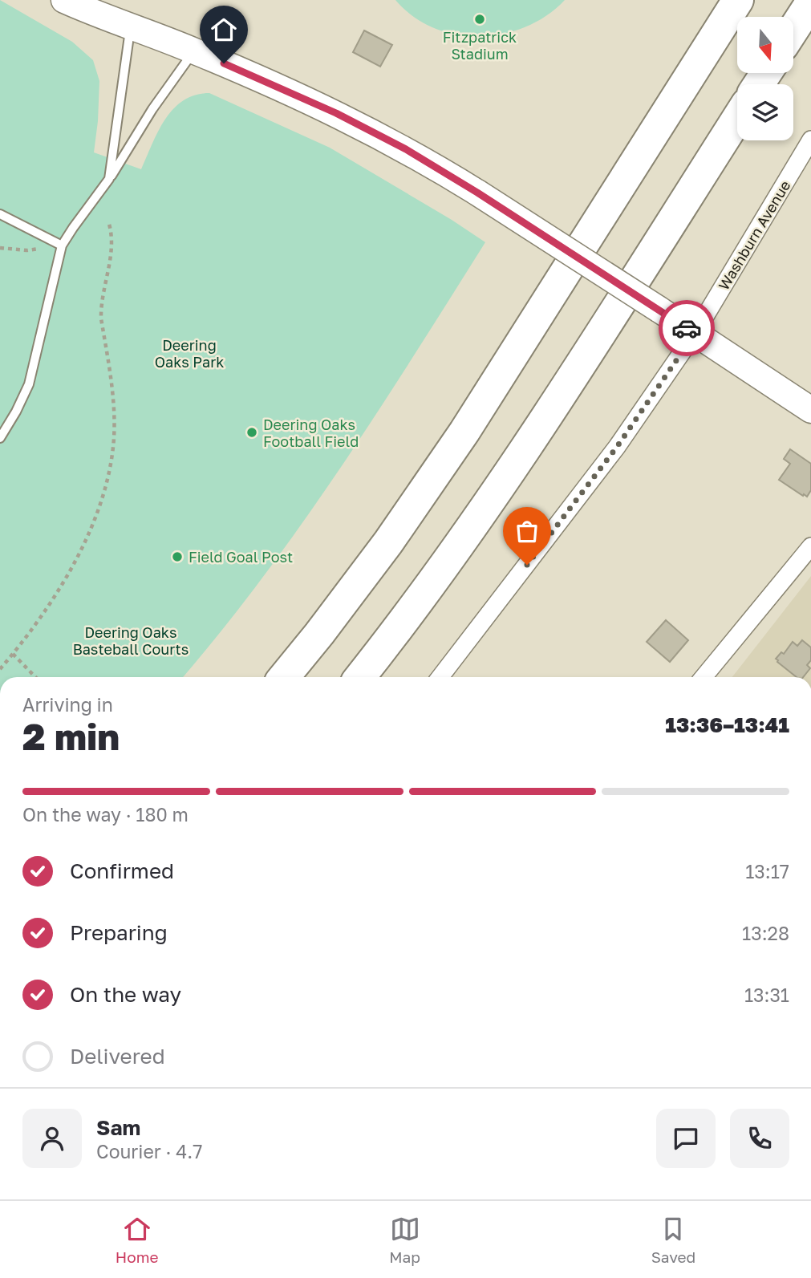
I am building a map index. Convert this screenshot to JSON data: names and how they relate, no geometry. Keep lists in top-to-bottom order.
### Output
{
  "streets": {
    "street": ["Washburn Avenue"]
  },
  "parks": ["Deering Oaks Park", "Deering Oaks Basteball Courts"],
  "places": ["Fitzpatrick Stadium", "Deering Oaks Football Field", "Field Goal Post"],
  "north": "bottom",
  "page": {
    "heading": ["2 min", "Arriving in", "13:36–13:41"],
    "panel": ["Sam", "Courier · 4.7"],
    "bar": "On the way · 180 m",
    "list": [
      ["Confirmed", "13:17"],
      ["Preparing", "13:28"],
      ["On the way", "13:31"],
      "Delivered"
    ],
    "tabs": ["Home", "Map", "Saved"]
  }
}
